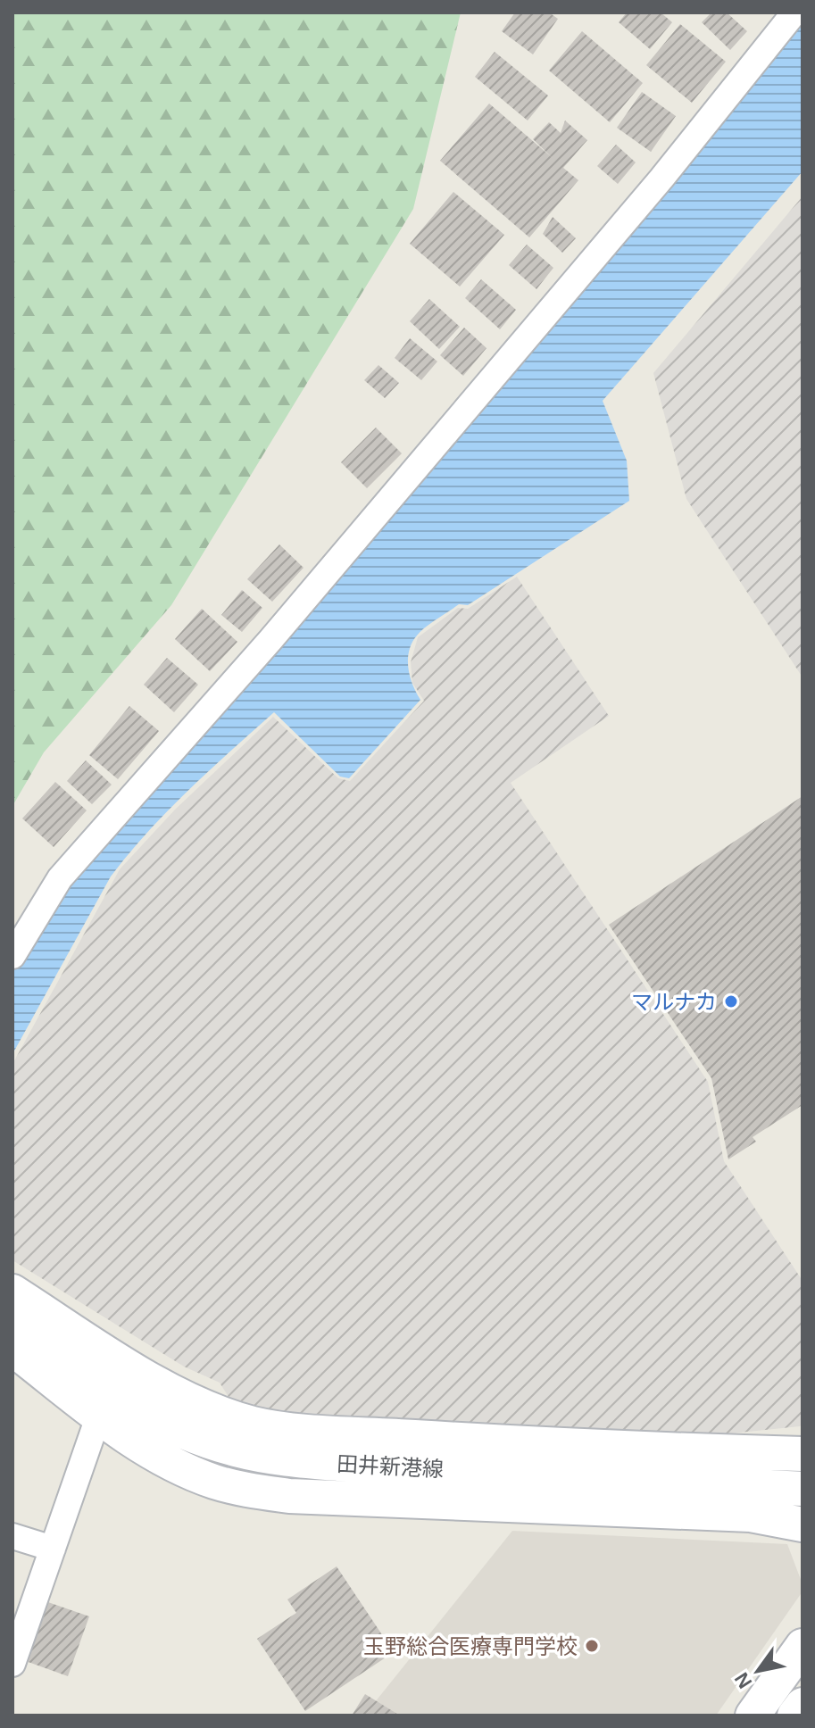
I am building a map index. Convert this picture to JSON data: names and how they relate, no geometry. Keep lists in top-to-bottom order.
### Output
{
  "streets": {
    "main road": ["田井新港線"]
  },
  "places": ["マルナカ", "玉野総合医療専門学校"],
  "north": "bottom left"
}
